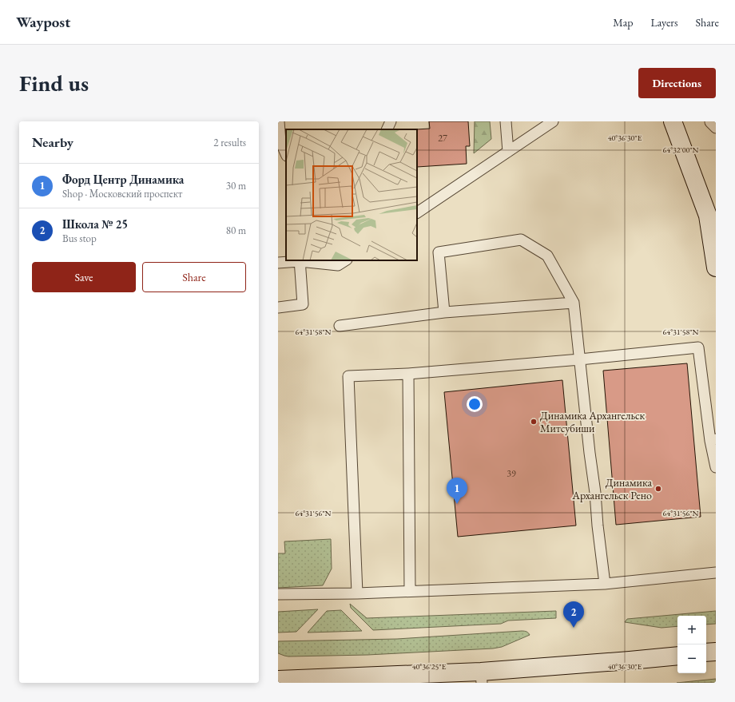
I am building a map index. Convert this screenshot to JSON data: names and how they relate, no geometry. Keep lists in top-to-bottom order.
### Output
{
  "places": ["Динамика Архангельск Митсубиши", "Динамика Архангельск Рено"],
  "house_numbers": ["27", "39"],
  "page": {
    "header": "Waypost",
    "nav": ["Map", "Layers", "Share"],
    "buttons": [
      "Directions",
      ["Save", "Share"]
    ],
    "title": "Find us",
    "heading": ["Nearby", "2 results"],
    "list": [
      {
        "mark": "1",
        "name": "Форд Центр Динамика",
        "note": "Shop · Московский проспект",
        "value": "30 m"
      },
      {
        "mark": "2",
        "name": "Школа № 25",
        "note": "Bus stop",
        "value": "80 m"
      }
    ],
    "pins": ["1", "2"],
    "map_buttons": ["+", "−"]
  },
  "coordinates": [
    "40°36'30\"E",
    "64°32'00\"N",
    "64°31'58\"N",
    "64°31'56\"N",
    "40°36'25\"E"
  ]
}
